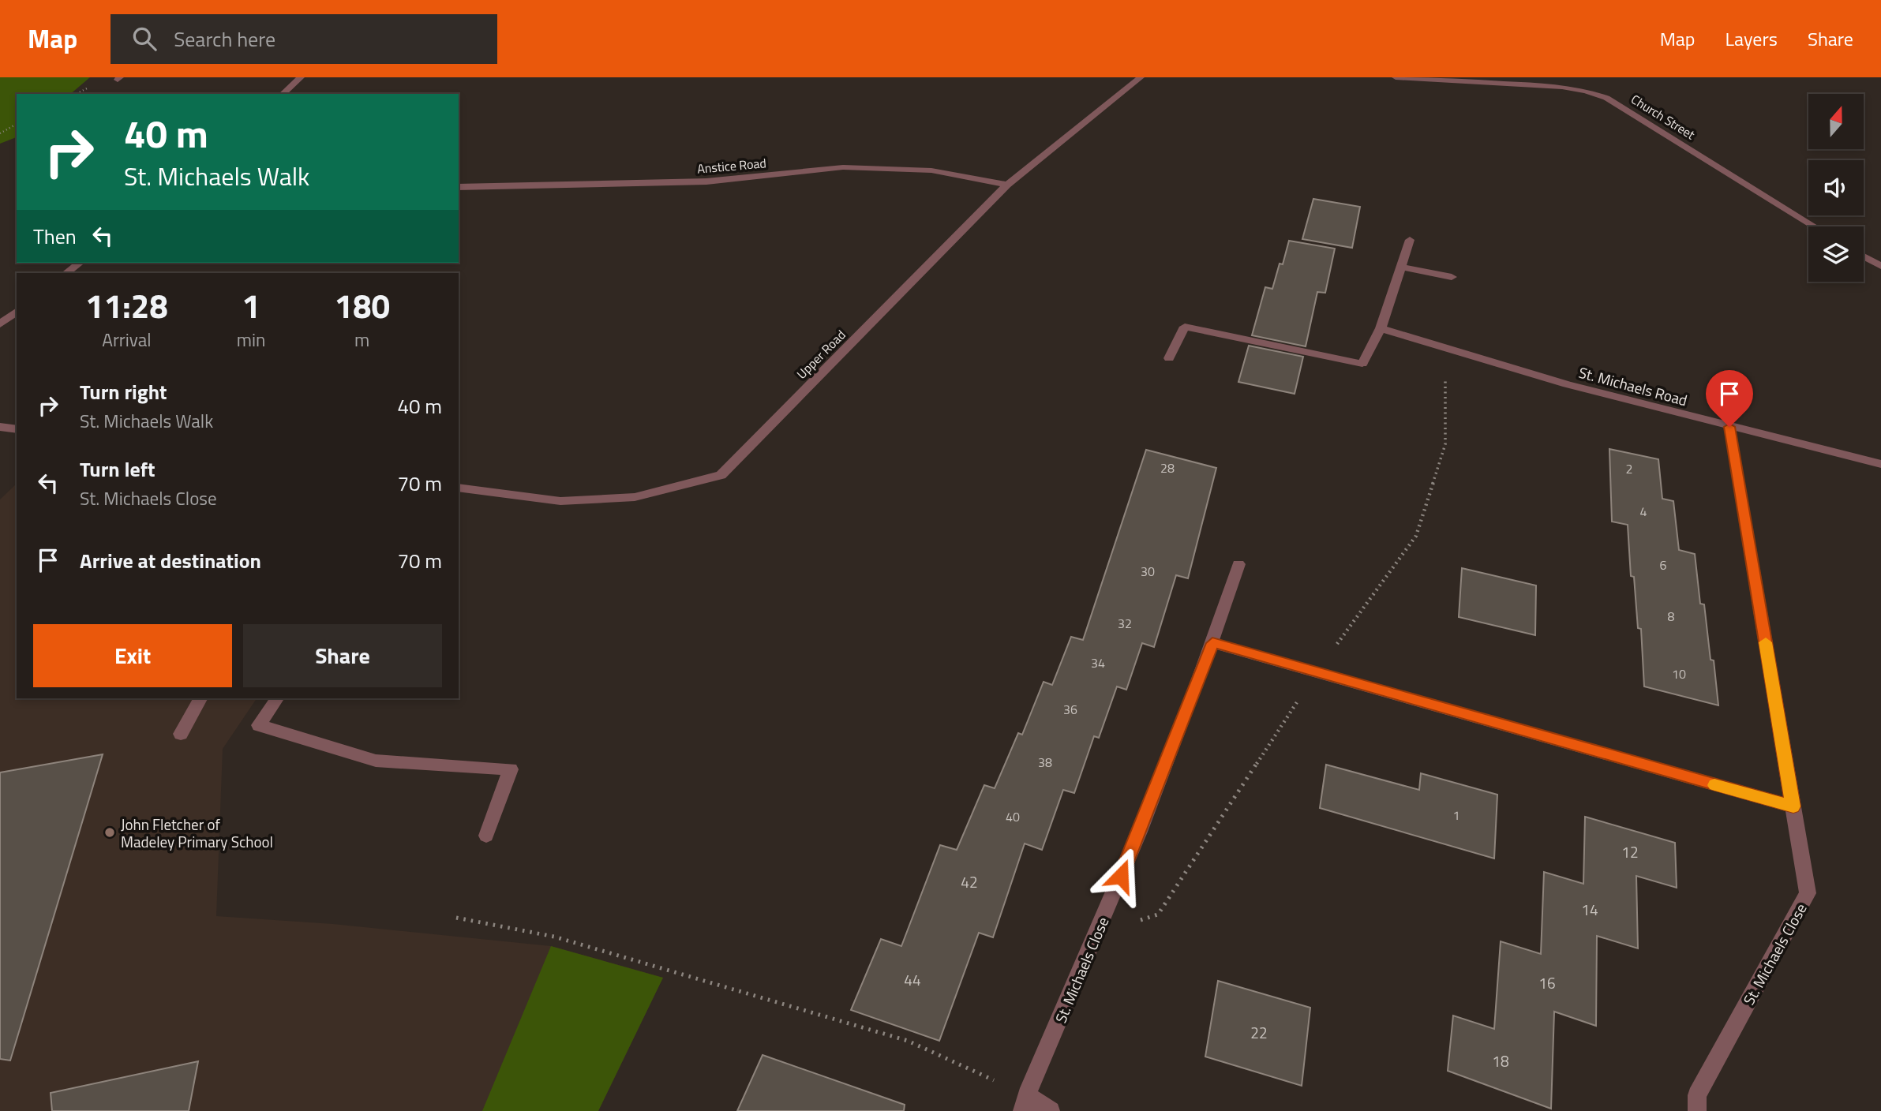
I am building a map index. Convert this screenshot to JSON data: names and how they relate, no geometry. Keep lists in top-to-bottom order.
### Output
{
  "streets": {
    "street": [
      "Church Street",
      "Anstice Road",
      "Upper Road",
      "St. Michaels Road",
      "St. Michaels Close"
    ]
  },
  "crossings": [
    ["Anstice Road", "Upper Road"],
    ["St. Michaels Road", "St. Michaels Close"]
  ],
  "places": ["John Fletcher of Madeley Primary School"],
  "house_numbers": [
    "28",
    "2",
    "4",
    "6",
    "30",
    "8",
    "32",
    "34",
    "10",
    "36",
    "38",
    "1",
    "40",
    "12",
    "42",
    "14",
    "44",
    "16",
    "22",
    "18"
  ],
  "north": "top",
  "page": {
    "header": "Map",
    "search": "Search here",
    "nav": ["Map", "Layers", "Share"],
    "turn": ["40 m", "St. Michaels Walk"],
    "then": "Then",
    "eta": [
      "11:28",
      "Arrival",
      "1",
      "min",
      "180",
      "m"
    ],
    "list": [
      {
        "name": "Turn right",
        "note": "St. Michaels Walk",
        "value": "40 m"
      },
      {
        "name": "Turn left",
        "note": "St. Michaels Close",
        "value": "70 m"
      },
      {
        "name": "Arrive at destination",
        "value": "70 m"
      }
    ],
    "buttons": ["Exit", "Share"]
  }
}
